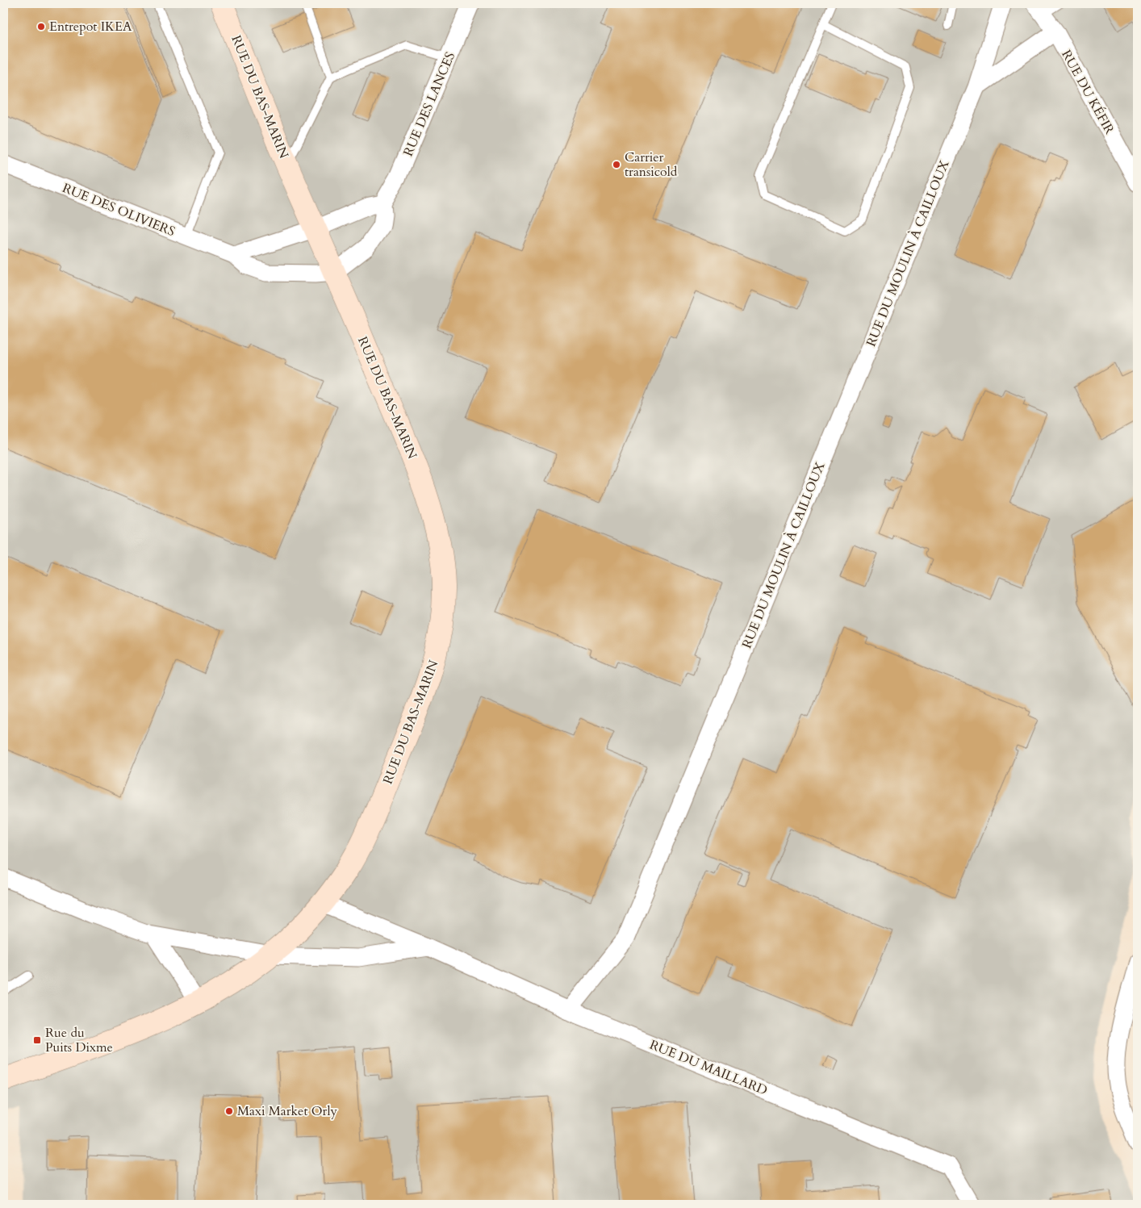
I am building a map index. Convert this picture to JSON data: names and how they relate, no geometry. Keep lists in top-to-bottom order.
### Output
{
  "streets": {
    "main road": ["RUE DU BAS-MARIN"],
    "street": [
      "RUE DU KÉFIR",
      "RUE DES LANCES",
      "RUE DES OLIVIERS",
      "RUE DU MOULIN À CAILLOUX",
      "RUE DU MAILLARD"
    ]
  },
  "crossings": [
    ["RUE DU BAS-MARIN", "RUE DES LANCES"],
    ["RUE DU BAS-MARIN", "RUE DES OLIVIERS"],
    ["RUE DU BAS-MARIN", "RUE DU MAILLARD"],
    ["RUE DES LANCES", "RUE DES OLIVIERS"],
    ["RUE DU MOULIN À CAILLOUX", "RUE DU MAILLARD"]
  ],
  "places": {
    "other": ["Entrepot IKEA", "Carrier transicold", "Maxi Market Orly"],
    "transit": ["Rue du Puits Dixme"]
  }
}
